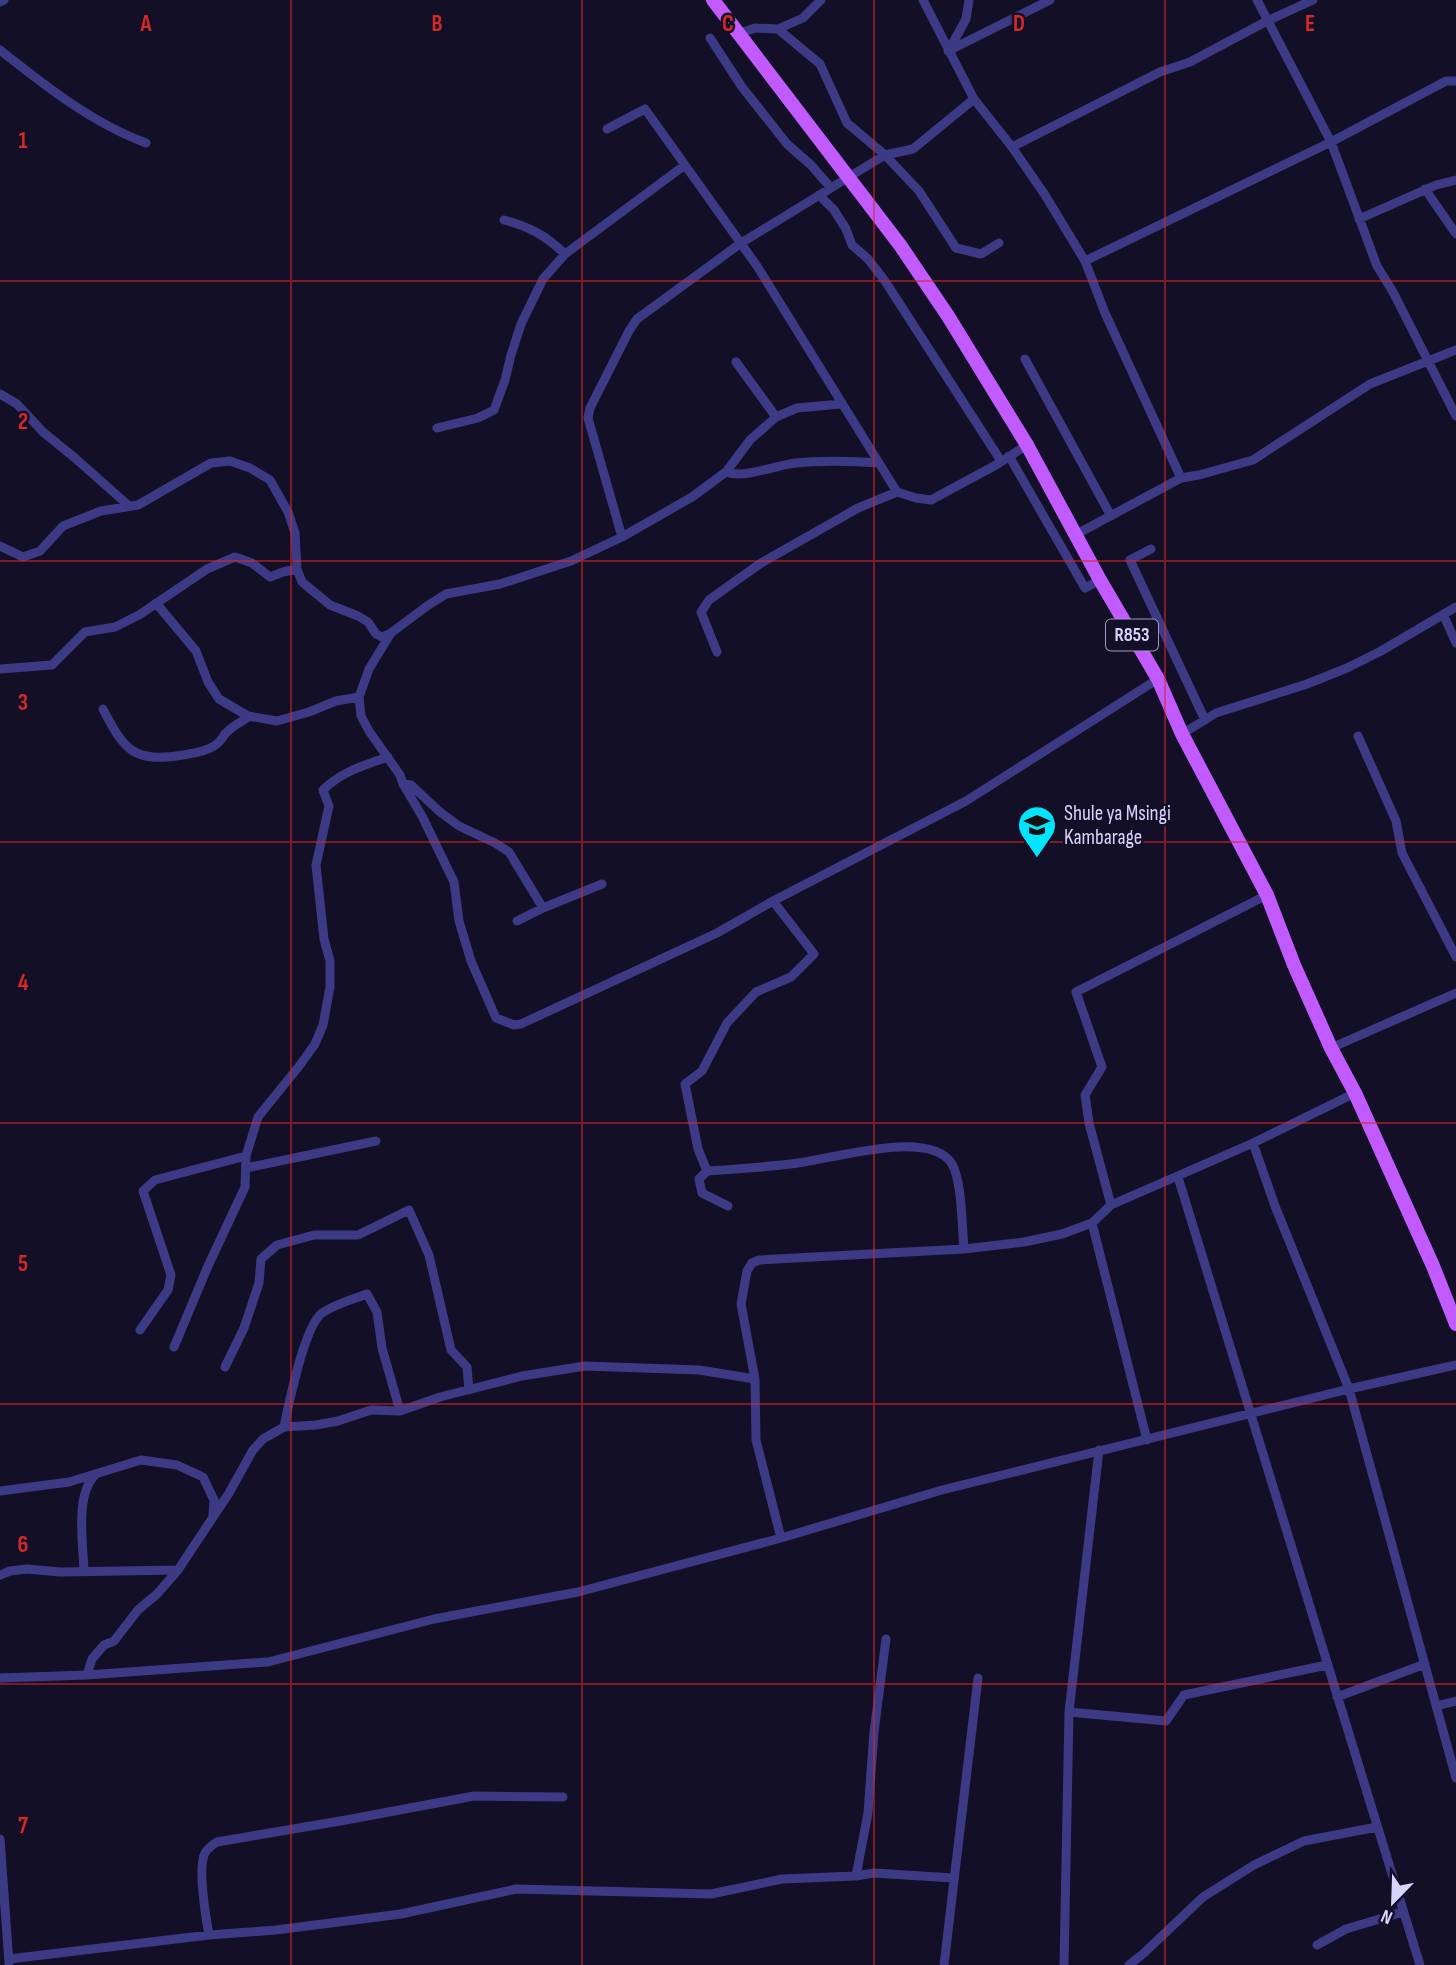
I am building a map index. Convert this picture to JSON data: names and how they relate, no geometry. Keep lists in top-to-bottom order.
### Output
{
  "streets": {
    "main road": ["R853"]
  },
  "places": {
    "school or university": ["Shule ya Msingi Kambarage"]
  },
  "north": "bottom left",
  "grid": {
    "columns": [
      "A",
      "B",
      "C",
      "D",
      "E"
    ],
    "rows": [
      "1",
      "2",
      "3",
      "4",
      "5",
      "6",
      "7"
    ]
  }
}
